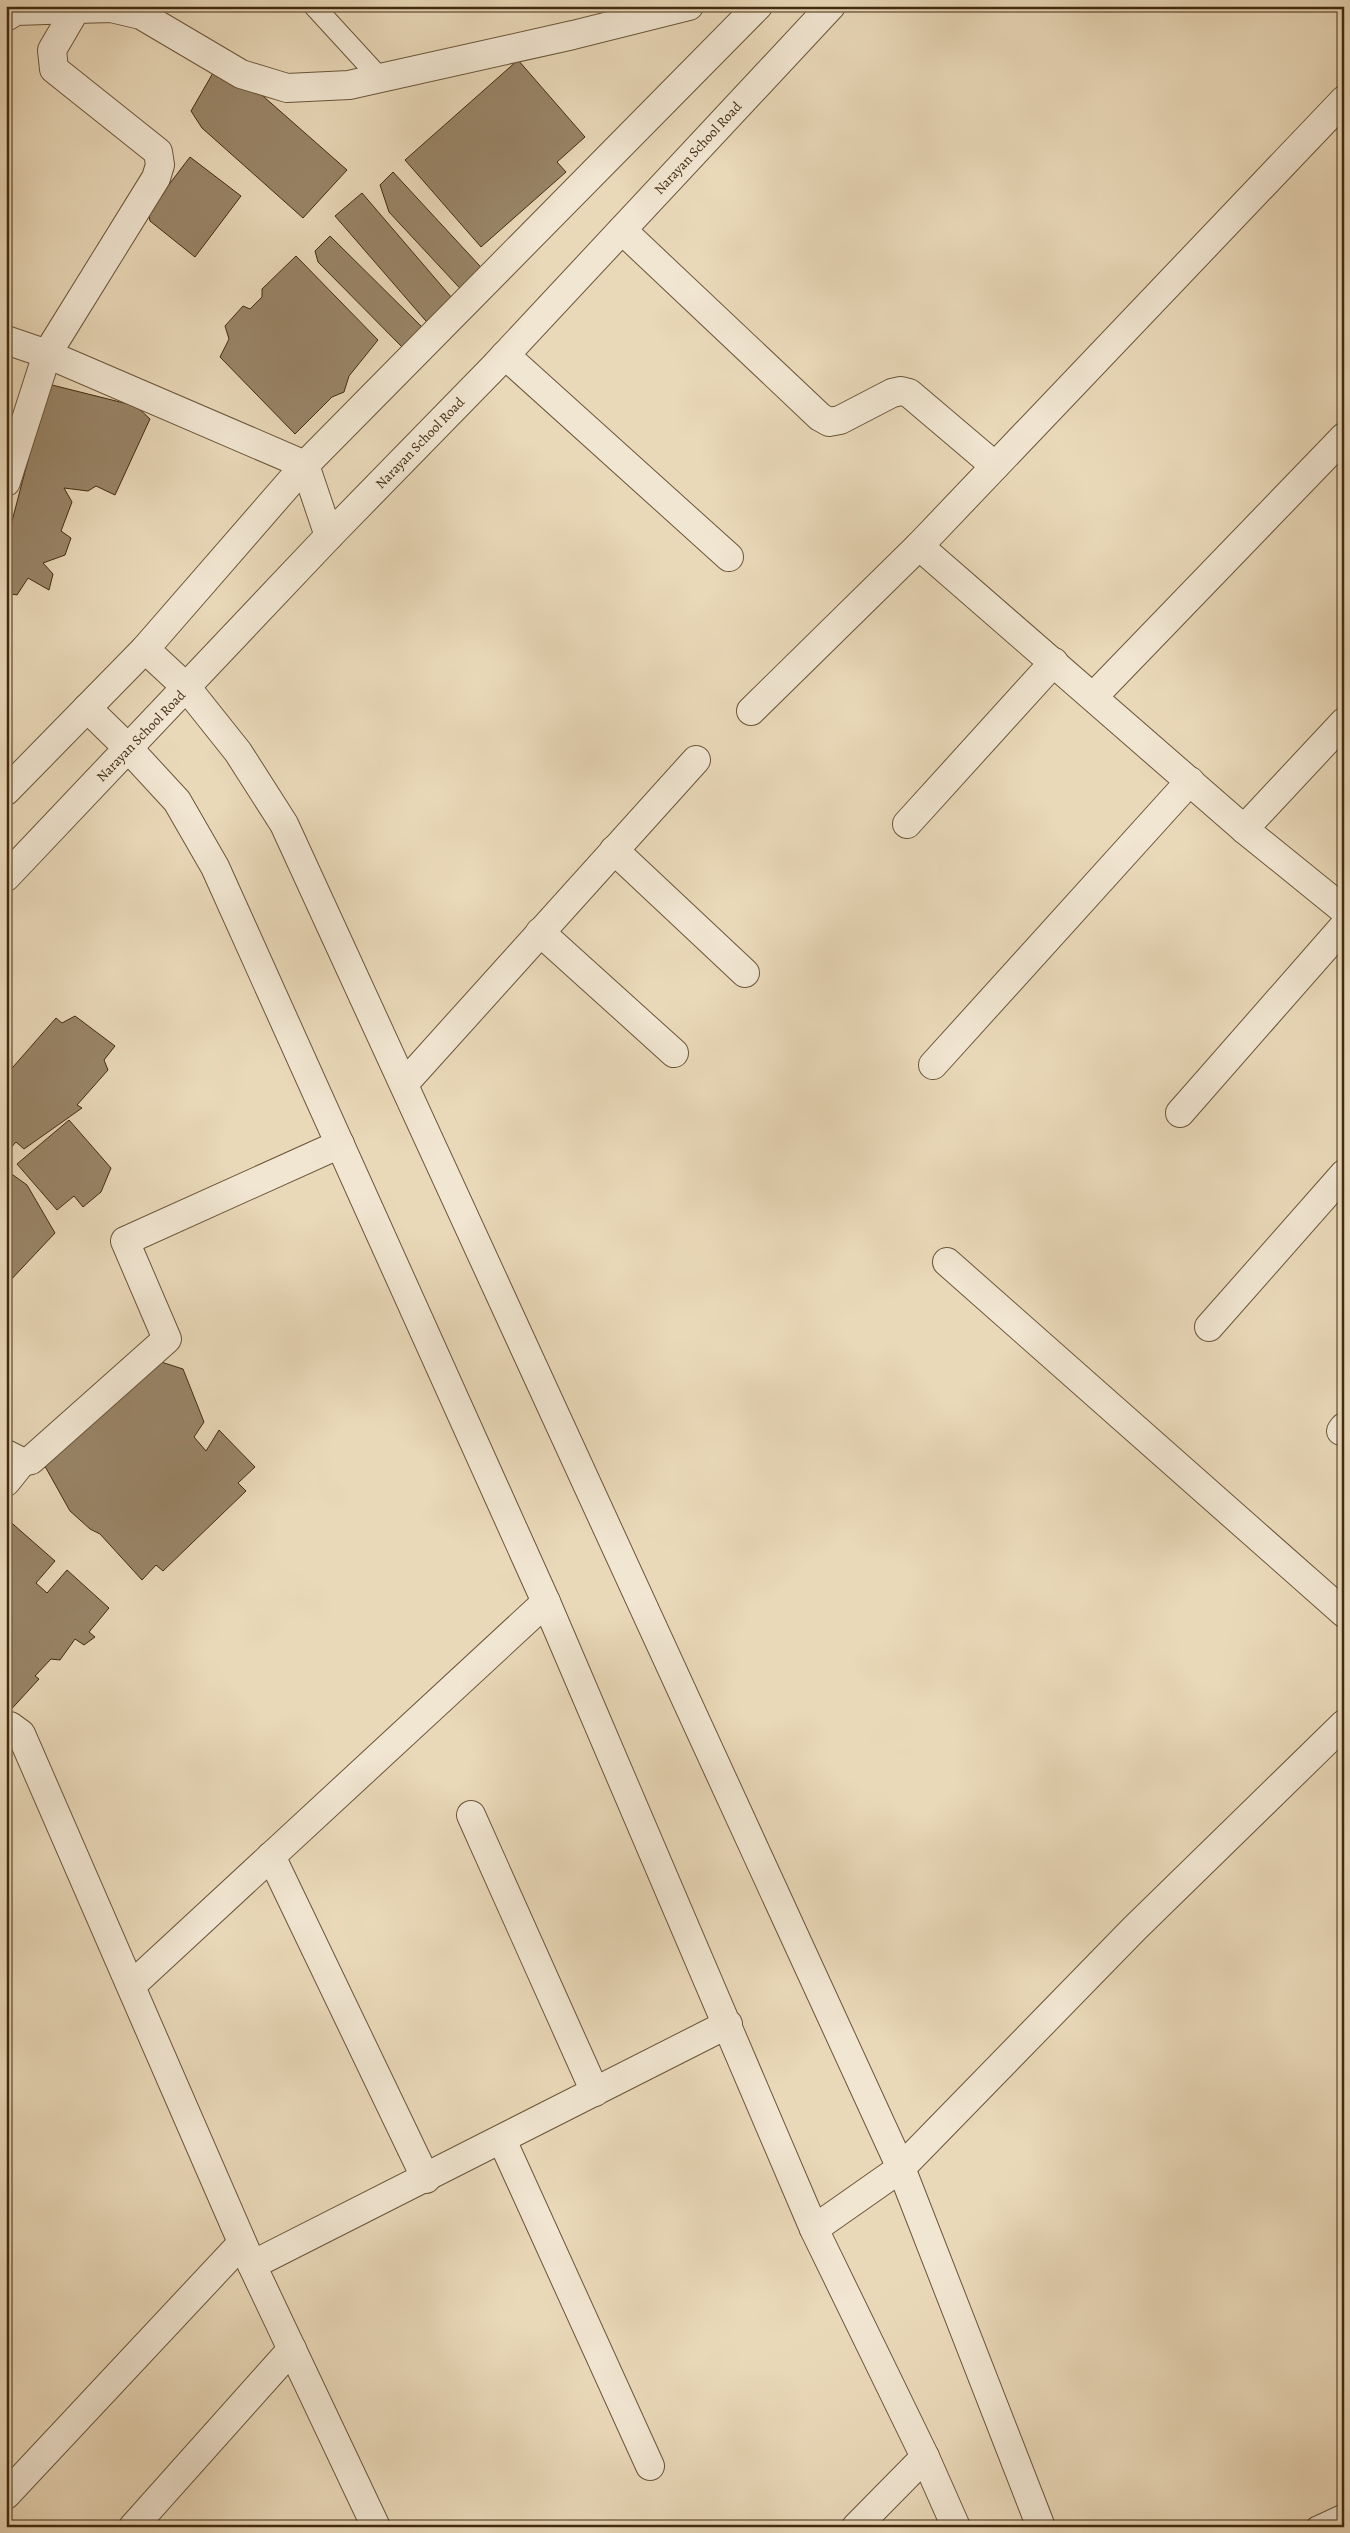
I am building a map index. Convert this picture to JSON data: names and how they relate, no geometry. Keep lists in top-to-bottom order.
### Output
{
  "streets": {
    "street": ["Narayan School Road"]
  }
}
